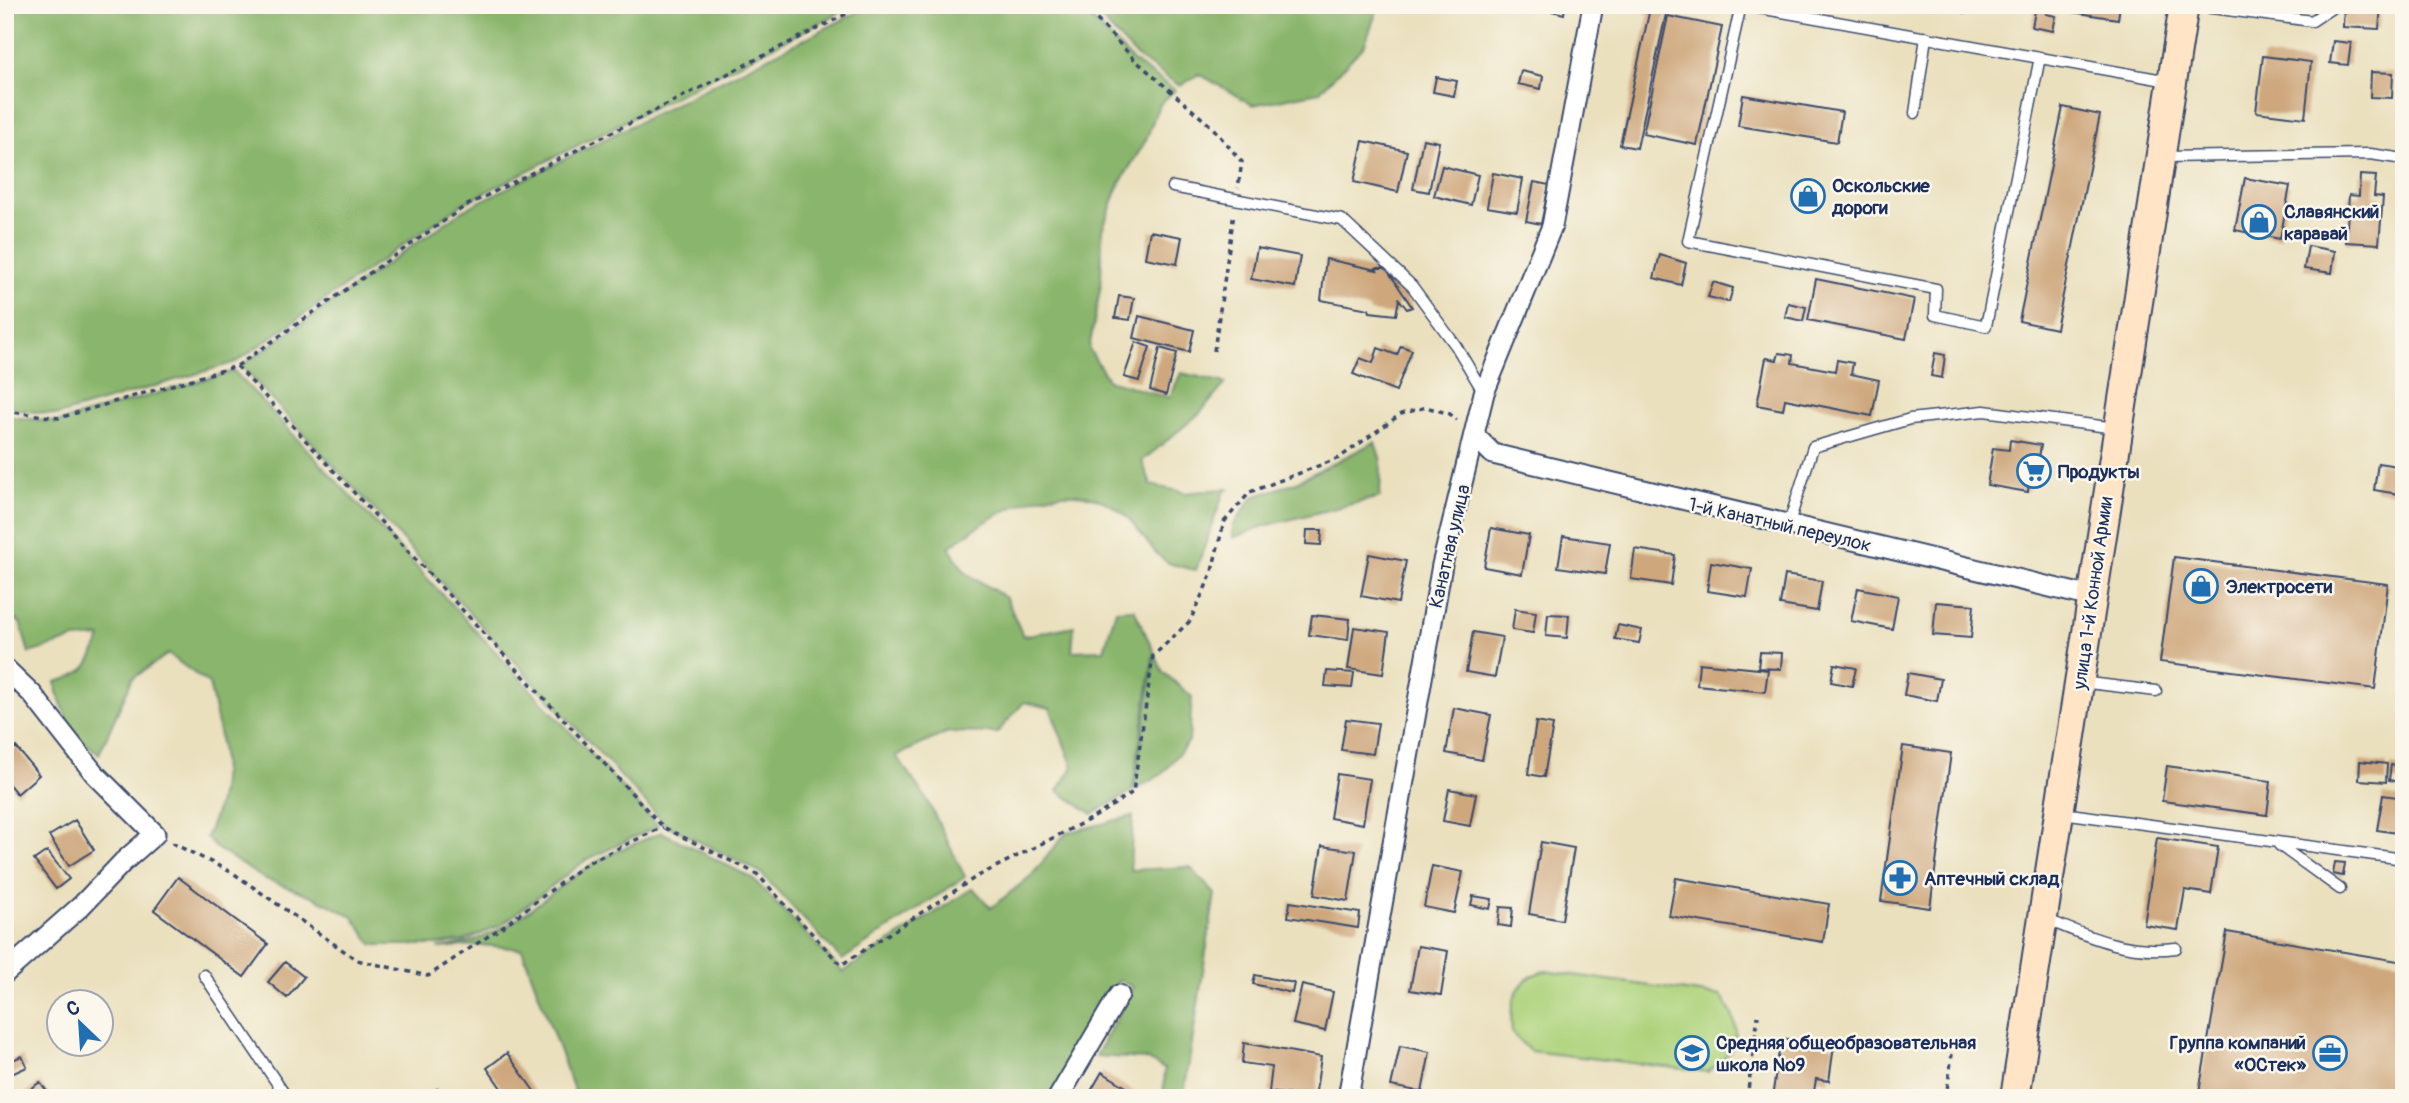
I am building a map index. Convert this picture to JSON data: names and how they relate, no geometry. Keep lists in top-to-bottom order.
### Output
{
  "streets": {
    "main road": ["улица 1-й Конной Армии"],
    "street": ["1-й Канатный переулок", "Канатная улица"]
  },
  "crossings": [
    ["1-й Канатный переулок", "Канатная улица"],
    ["1-й Канатный переулок", "улица 1-й Конной Армии"]
  ],
  "places": {
    "shop": ["Оскольские дороги", "Славянский каравай", "Электросети"],
    "supermarket": ["Продукты"],
    "pharmacy": ["Аптечный склад"],
    "school or university": ["Средняя общеобразовательная школа №9"],
    "office": ["Группа компаний «ОСтек»"]
  },
  "north": "top left"
}
